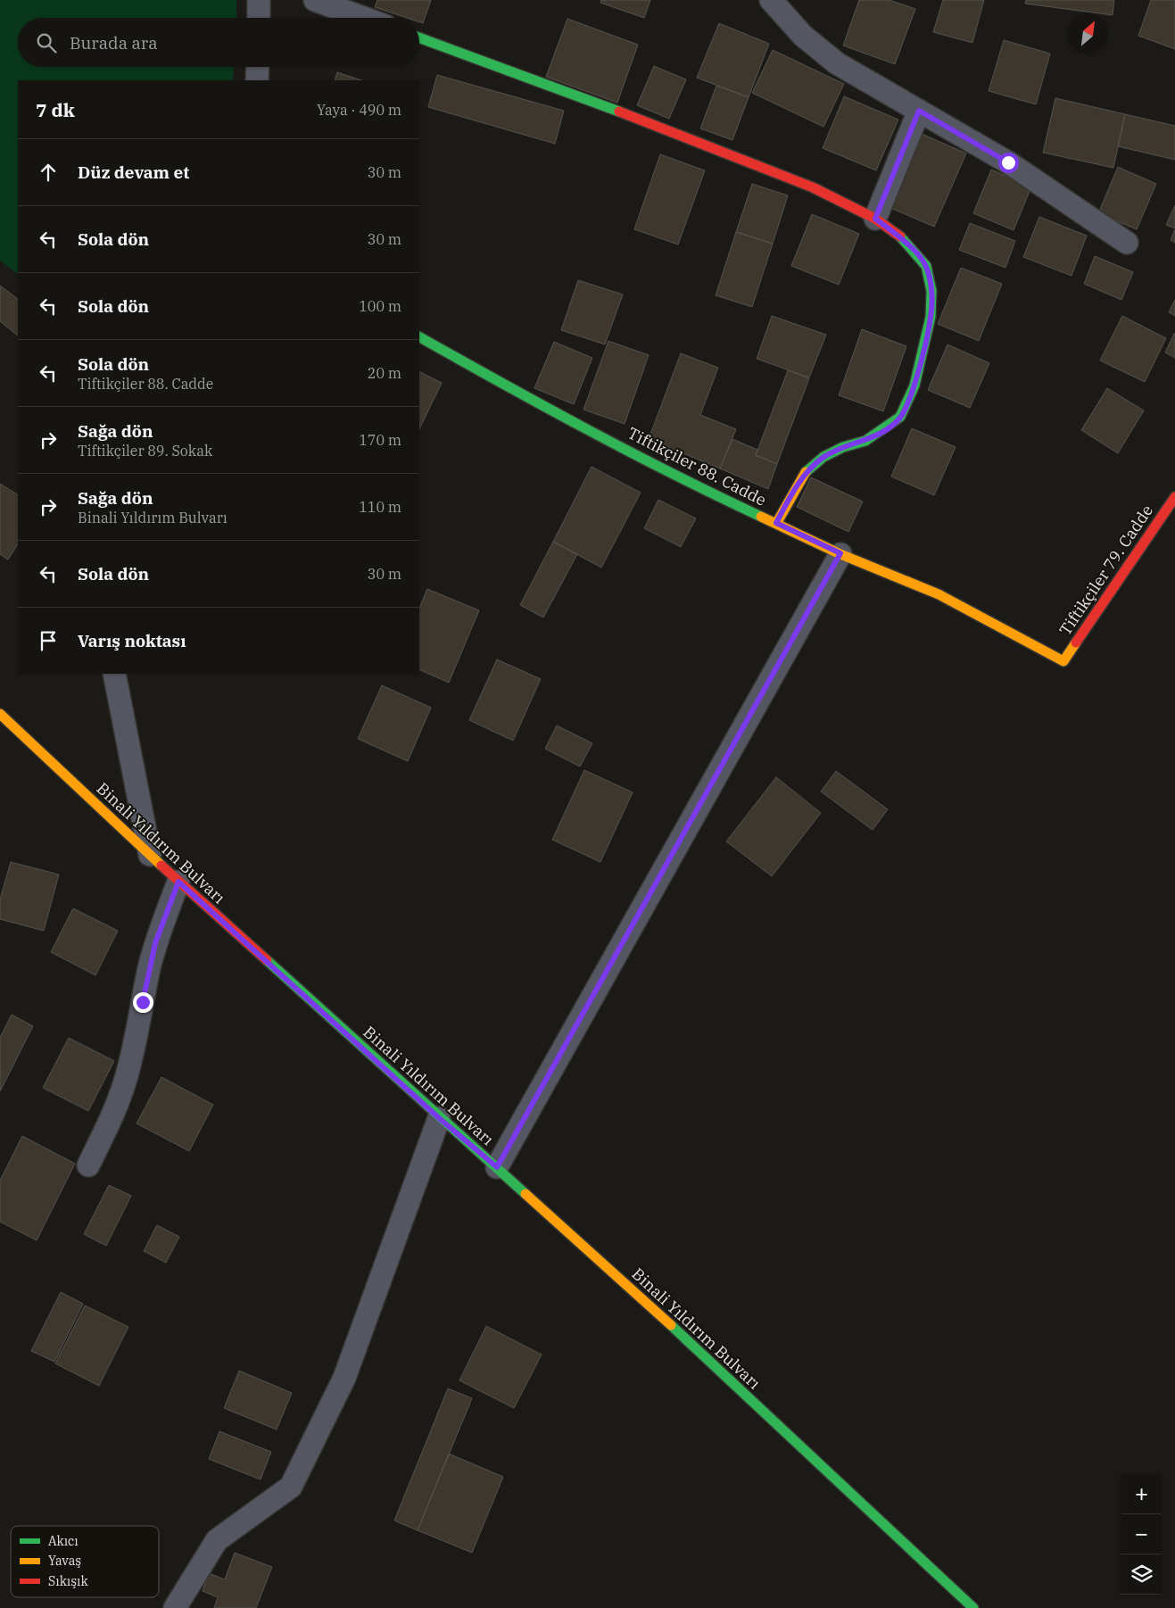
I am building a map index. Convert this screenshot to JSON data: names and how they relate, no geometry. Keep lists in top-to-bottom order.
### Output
{
  "streets": {
    "street": ["Tiftikçiler 88. Cadde", "Tiftikçiler 79. Cadde", "Binali Yıldırım Bulvarı"]
  },
  "crossings": [
    ["Tiftikçiler 88. Cadde", "Tiftikçiler 79. Cadde"]
  ],
  "legend": ["Akıcı", "Yavaş", "Sıkışık"],
  "north": "top right",
  "page": {
    "search": "Burada ara",
    "heading": ["7 dk", "Yaya · 490 m"],
    "list": [
      ["Düz devam et", "30 m"],
      ["Sola dön", "30 m"],
      ["Sola dön", "100 m"],
      ["Sola dön", "Tiftikçiler 88. Cadde", "20 m"],
      ["Sağa dön", "Tiftikçiler 89. Sokak", "170 m"],
      ["Sağa dön", "Binali Yıldırım Bulvarı", "110 m"],
      ["Sola dön", "30 m"],
      "Varış noktası"
    ],
    "map_buttons": ["+", "−"]
  }
}
